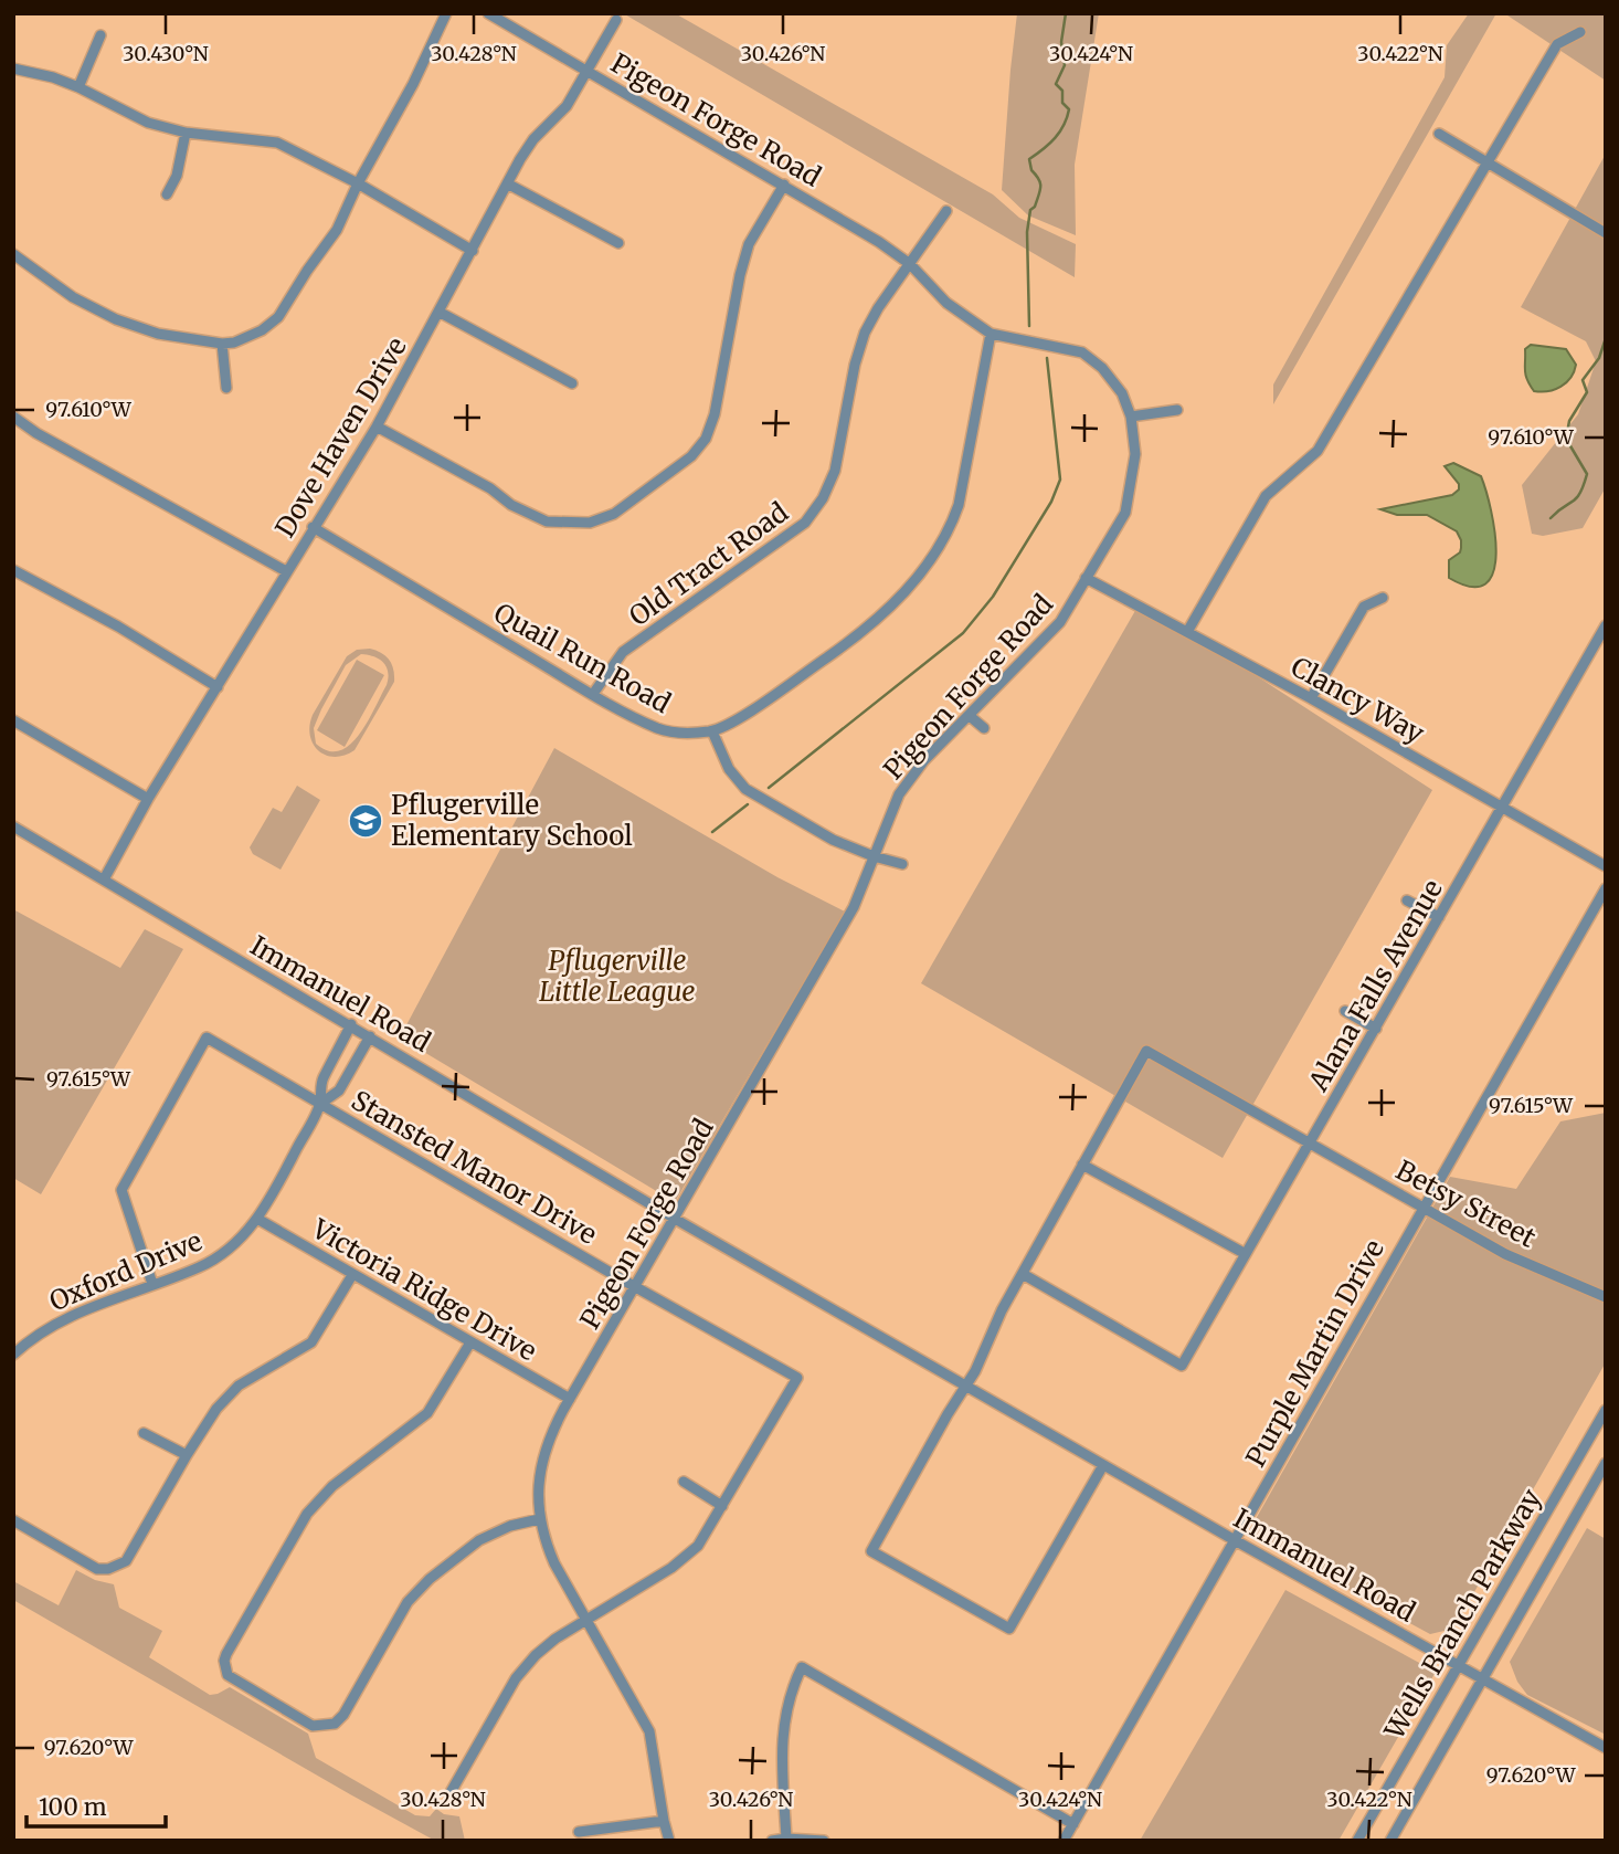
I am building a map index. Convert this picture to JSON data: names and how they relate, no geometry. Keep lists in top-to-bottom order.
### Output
{
  "streets": {
    "street": [
      "Pigeon Forge Road",
      "Dove Haven Drive",
      "Old Tract Road",
      "Quail Run Road",
      "Clancy Way",
      "Alana Falls Avenue",
      "Immanuel Road",
      "Stansted Manor Drive",
      "Betsy Street",
      "Oxford Drive",
      "Victoria Ridge Drive",
      "Purple Martin Drive",
      "Wells Branch Parkway"
    ]
  },
  "crossings": [
    ["Pigeon Forge Road", "Dove Haven Drive"],
    ["Pigeon Forge Road", "Old Tract Road"],
    ["Pigeon Forge Road", "Quail Run Road"],
    ["Pigeon Forge Road", "Clancy Way"],
    ["Pigeon Forge Road", "Immanuel Road"],
    ["Pigeon Forge Road", "Stansted Manor Drive"],
    ["Pigeon Forge Road", "Victoria Ridge Drive"],
    ["Dove Haven Drive", "Quail Run Road"],
    ["Dove Haven Drive", "Immanuel Road"],
    ["Old Tract Road", "Quail Run Road"],
    ["Clancy Way", "Alana Falls Avenue"],
    ["Alana Falls Avenue", "Betsy Street"],
    ["Immanuel Road", "Purple Martin Drive"],
    ["Immanuel Road", "Wells Branch Parkway"],
    ["Stansted Manor Drive", "Oxford Drive"],
    ["Betsy Street", "Purple Martin Drive"],
    ["Oxford Drive", "Victoria Ridge Drive"]
  ],
  "parks": ["Pflugerville Little League"],
  "places": {
    "school or university": ["Pflugerville Elementary School"]
  },
  "scale_bar": "100 m",
  "coordinates": [
    "30.430°N",
    "30.428°N",
    "30.426°N",
    "30.424°N",
    "30.422°N",
    "97.610°W",
    "97.615°W",
    "97.620°W"
  ]
}
